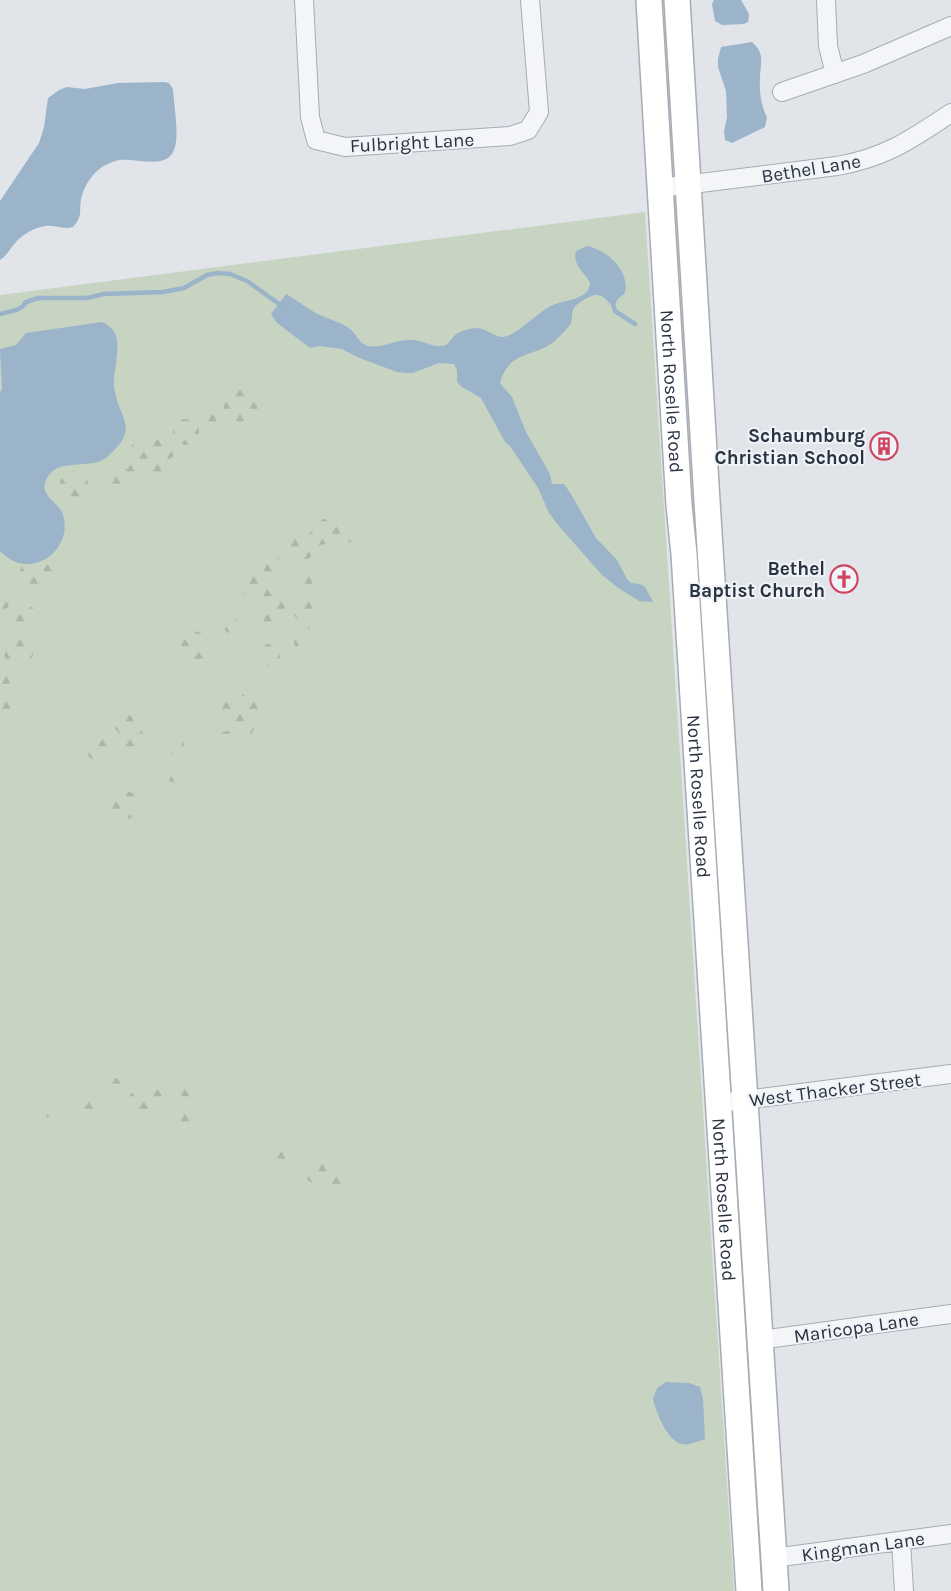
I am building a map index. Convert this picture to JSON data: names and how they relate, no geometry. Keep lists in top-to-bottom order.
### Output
{
  "streets": {
    "main road": ["North Roselle Road"],
    "street": [
      "Fulbright Lane",
      "Bethel Lane",
      "West Thacker Street",
      "Maricopa Lane",
      "Kingman Lane"
    ]
  },
  "crossings": [
    ["Bethel Lane", "North Roselle Road"],
    ["North Roselle Road", "West Thacker Street"],
    ["North Roselle Road", "Maricopa Lane"],
    ["North Roselle Road", "Kingman Lane"]
  ],
  "places": {
    "building": ["Schaumburg Christian School"],
    "church": ["Bethel Baptist Church"]
  }
}
